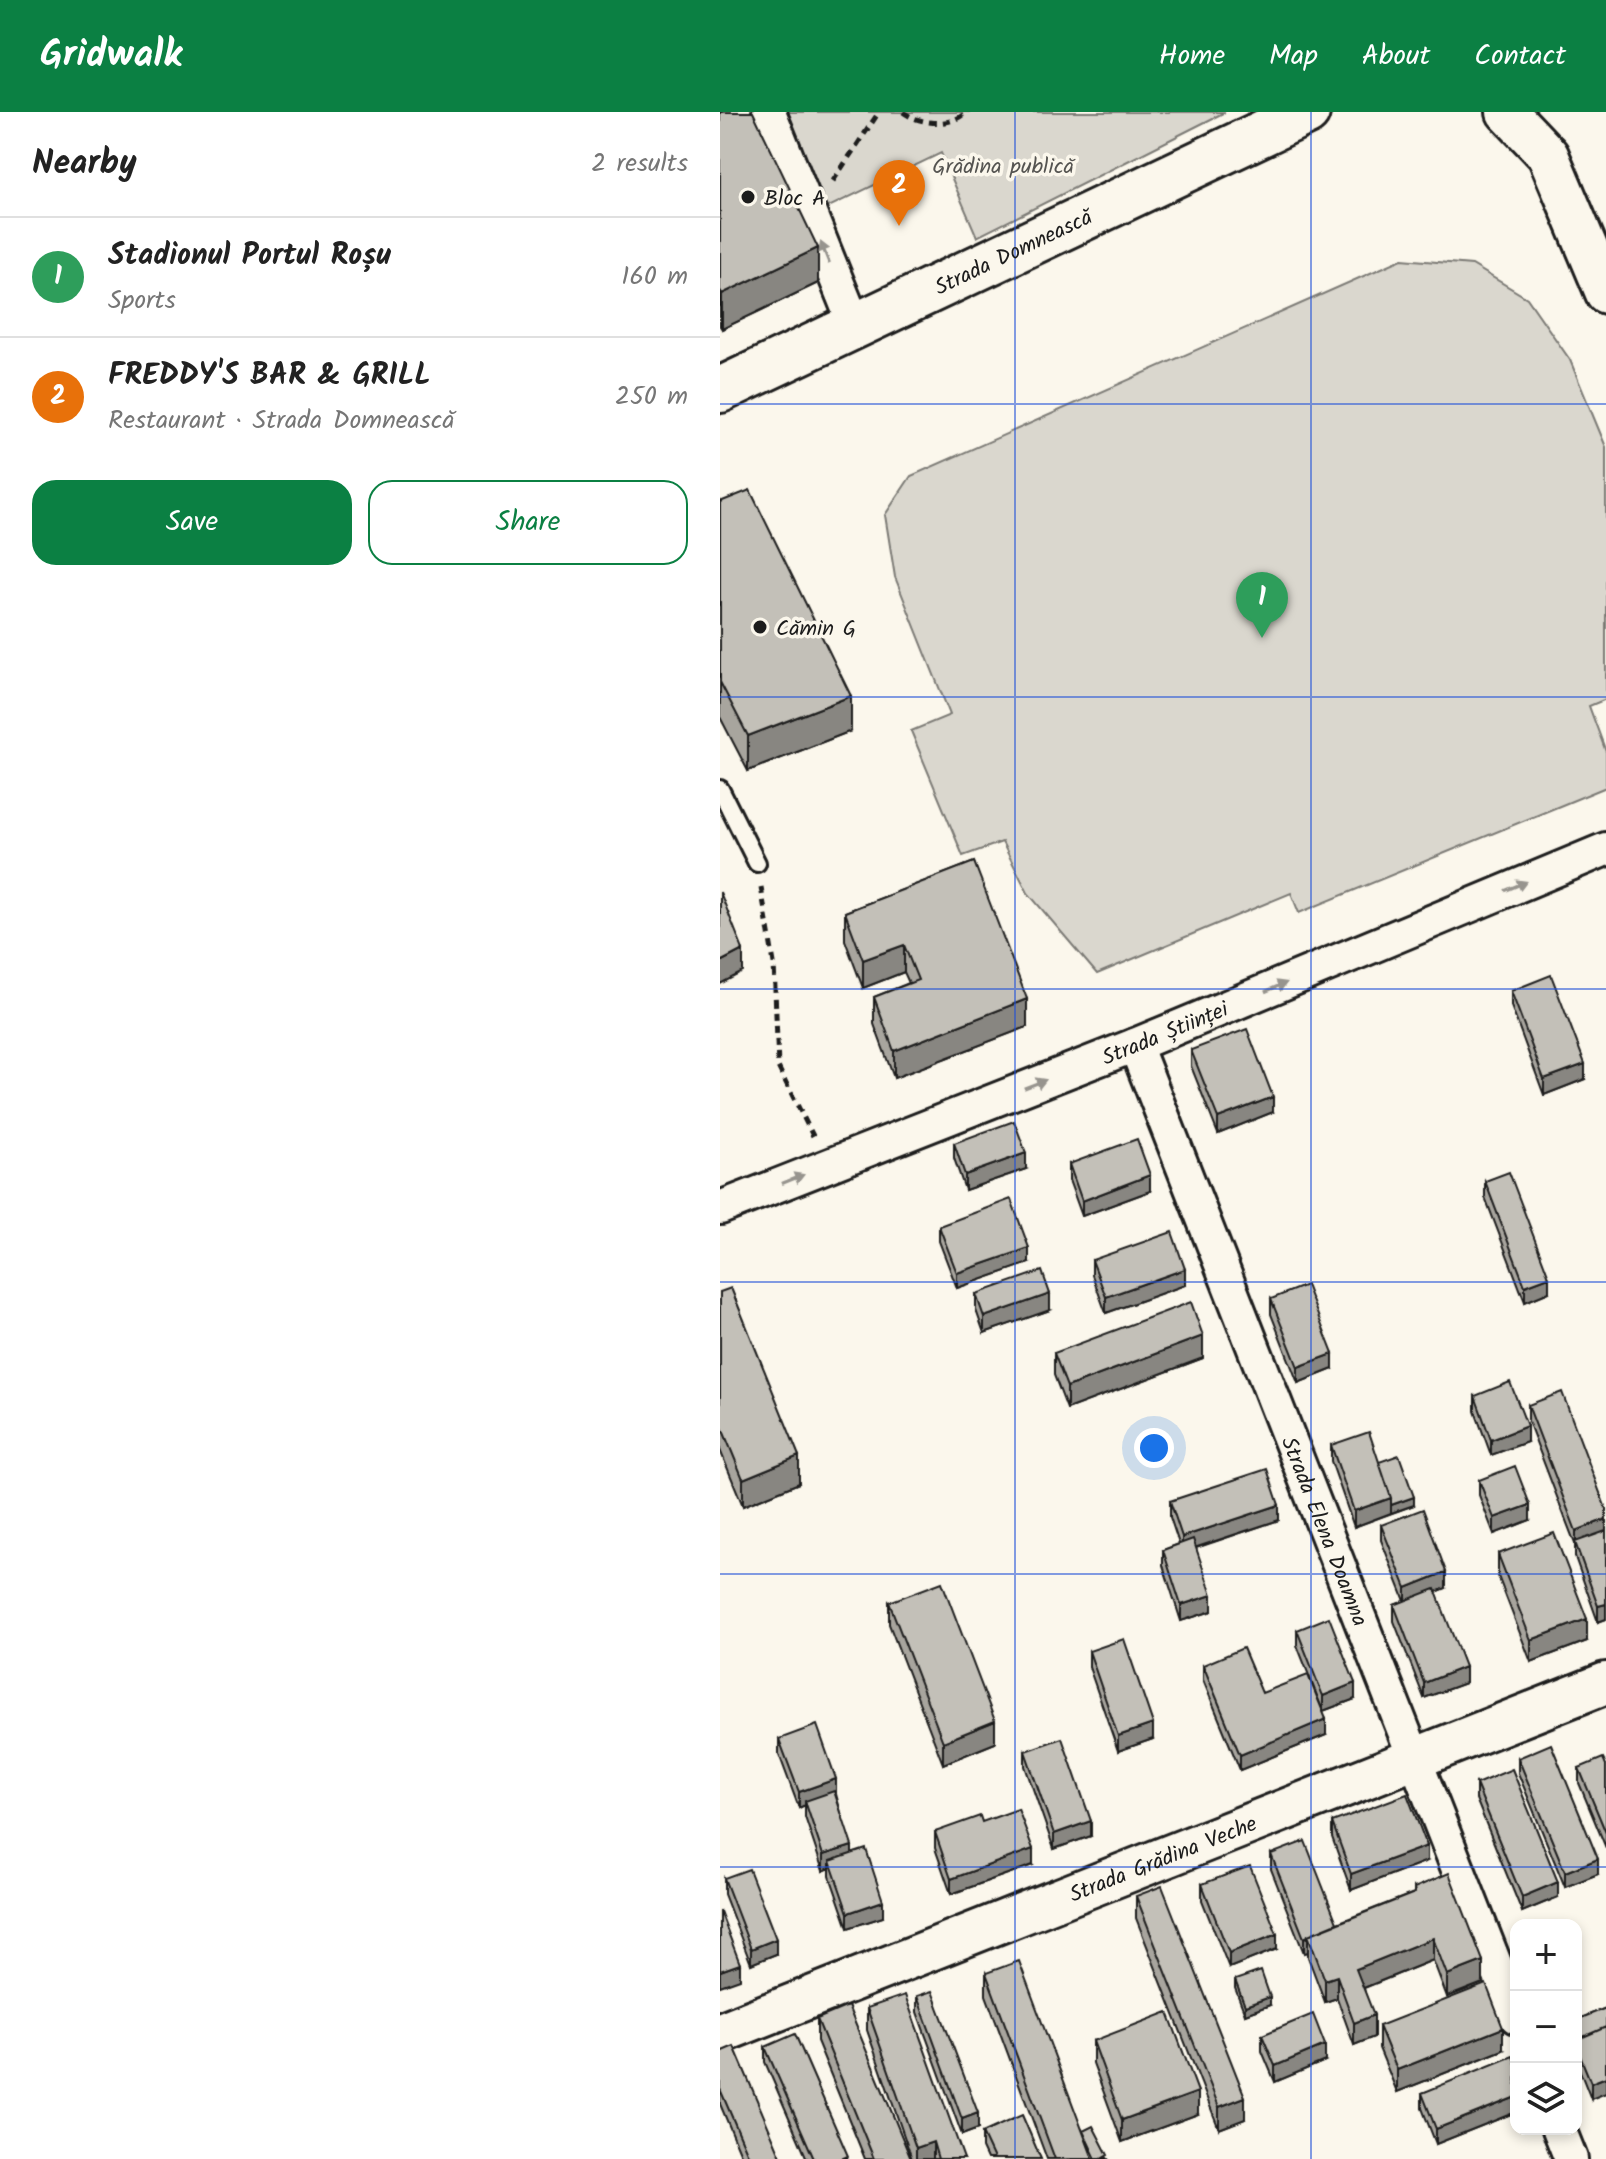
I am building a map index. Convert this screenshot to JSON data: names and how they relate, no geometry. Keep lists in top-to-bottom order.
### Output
{
  "streets": {
    "main road": ["Strada Domnească"],
    "street": ["Strada Științei", "Strada Elena Doamna", "Strada Grădina Veche"]
  },
  "crossings": [
    ["Strada Științei", "Strada Elena Doamna"],
    ["Strada Elena Doamna", "Strada Grădina Veche"]
  ],
  "one_way": ["Strada Științei"],
  "parks": ["Grădina publică"],
  "places": ["Bloc A", "Cămin G"],
  "page": {
    "header": "Gridwalk",
    "nav": [
      "Home",
      "Map",
      "About",
      "Contact"
    ],
    "heading": ["Nearby", "2 results"],
    "pins": ["2", "1"],
    "list": [
      {
        "mark": "1",
        "name": "Stadionul Portul Roșu",
        "note": "Sports",
        "value": "160 m"
      },
      {
        "mark": "2",
        "name": "FREDDY'S BAR & GRILL",
        "note": "Restaurant · Strada Domnească",
        "value": "250 m"
      }
    ],
    "buttons": ["Save", "Share"],
    "map_buttons": ["+", "−"]
  }
}
